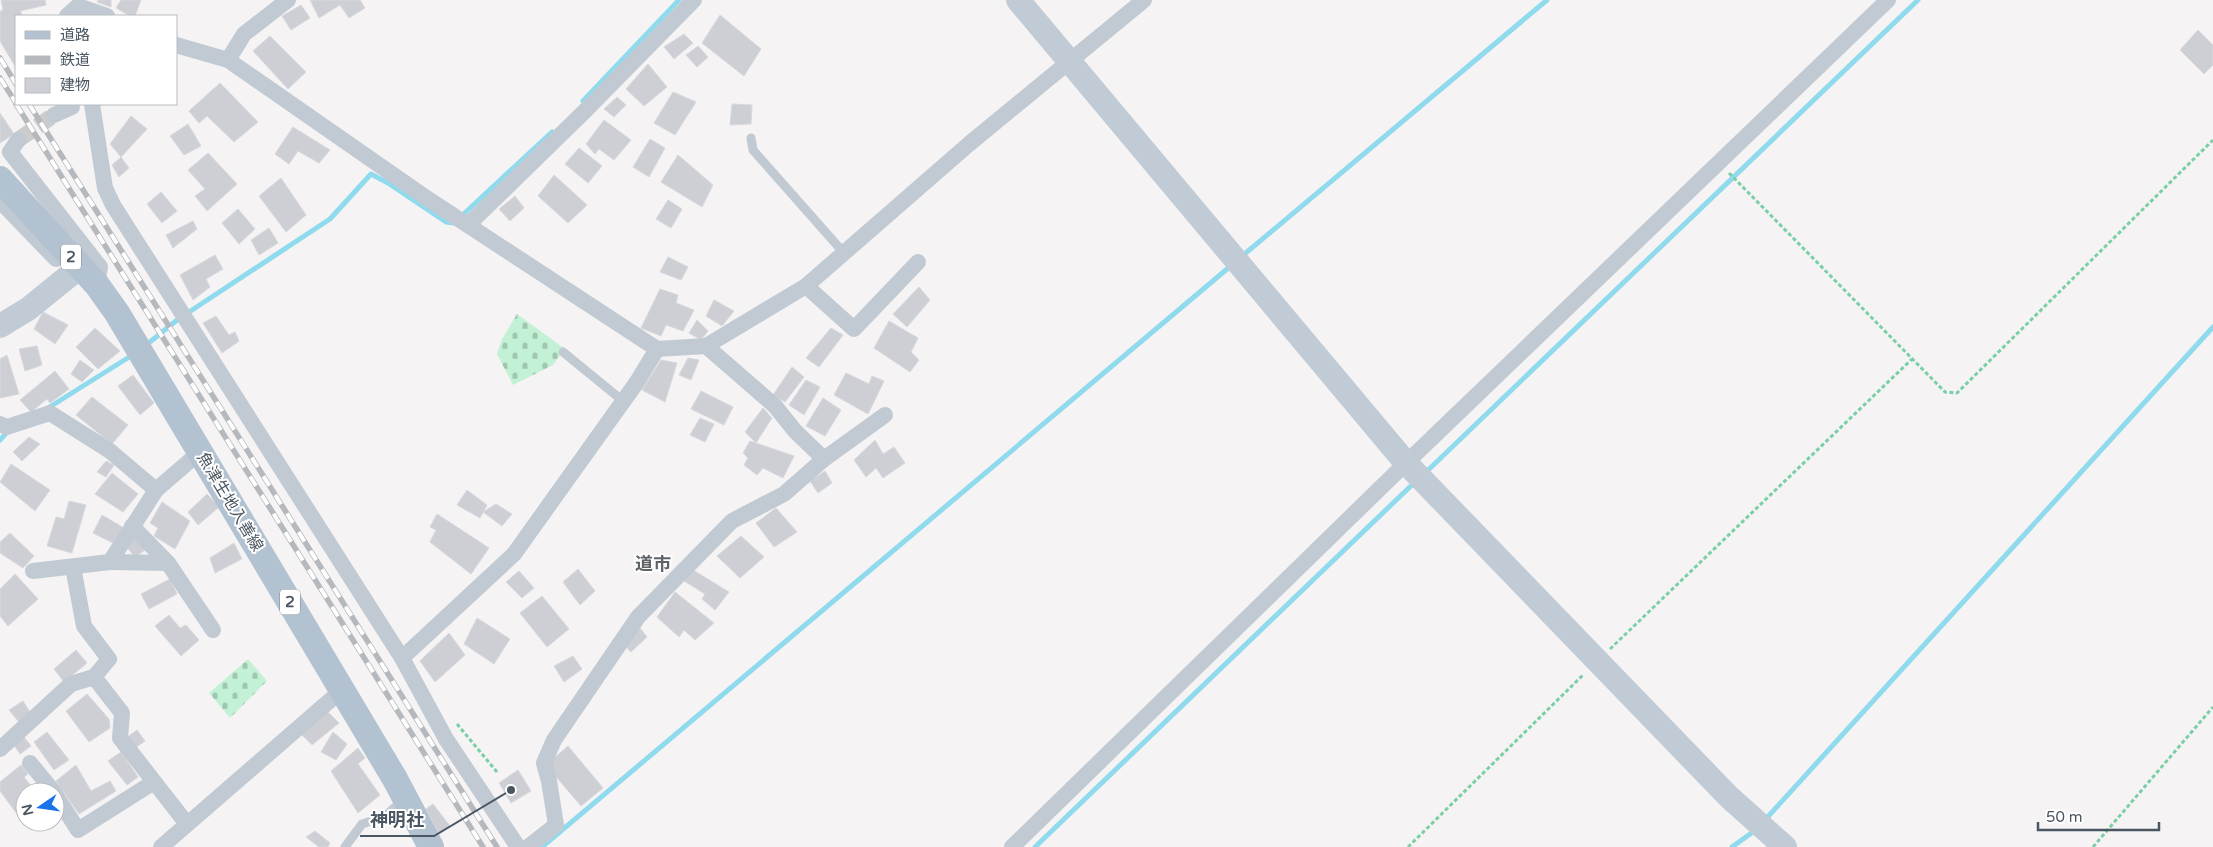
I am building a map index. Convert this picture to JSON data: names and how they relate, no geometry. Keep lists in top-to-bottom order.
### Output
{
  "streets": {
    "main road": ["2", "魚津生地入善線"]
  },
  "districts": ["道市"],
  "places": ["神明社"],
  "legend": ["道路", "鉄道", "建物"],
  "scale_bar": "50 m",
  "north": "left"
}
